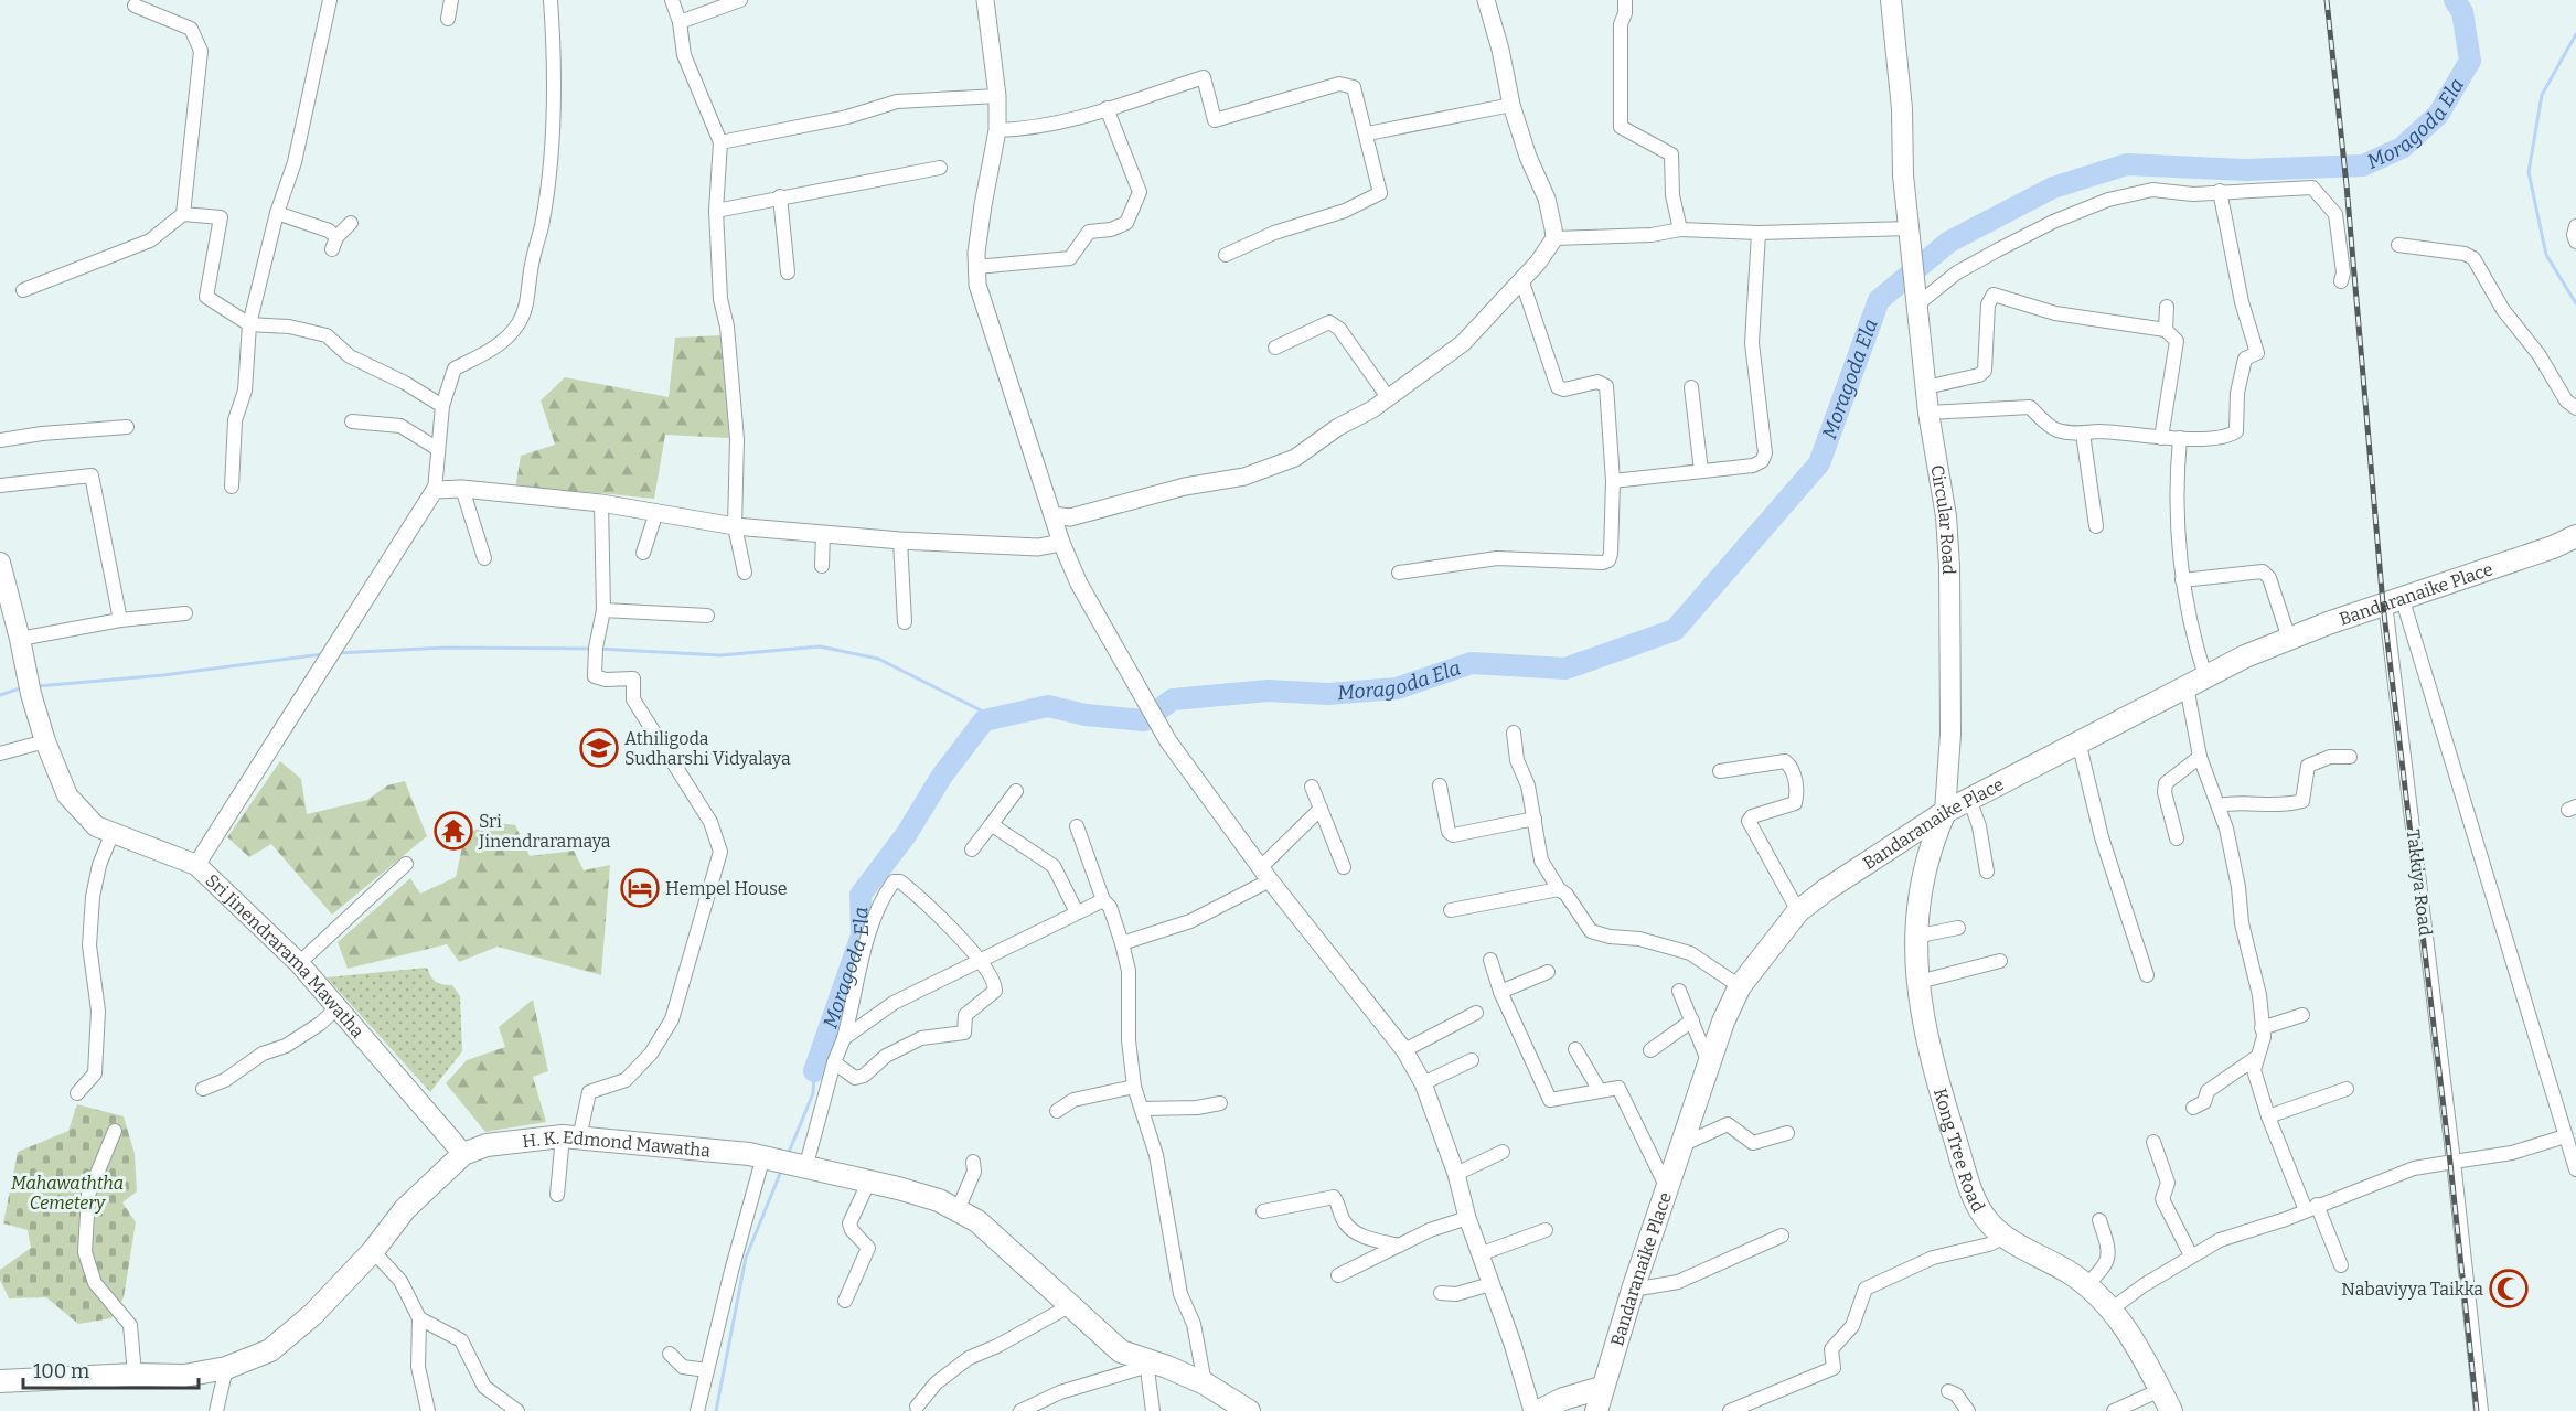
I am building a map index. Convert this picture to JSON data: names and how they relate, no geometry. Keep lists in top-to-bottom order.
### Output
{
  "streets": {
    "main road": [
      "Circular Road",
      "Bandaranaike Place",
      "Sri Jinendrarama Mawatha",
      "H. K. Edmond Mawatha",
      "Kong Tree Road"
    ],
    "street": ["Takkiya Road"]
  },
  "crossings": [
    ["Circular Road", "Bandaranaike Place"],
    ["Circular Road", "Kong Tree Road"],
    ["Bandaranaike Place", "Takkiya Road"],
    ["Bandaranaike Place", "Kong Tree Road"],
    ["Sri Jinendrarama Mawatha", "H. K. Edmond Mawatha"]
  ],
  "water": ["Moragoda Ela"],
  "parks": ["Mahawaththa Cemetery"],
  "places": {
    "school or university": ["Athiligoda Sudharshi Vidyalaya"],
    "temple": ["Sri Jinendraramaya"],
    "hotel": ["Hempel House"],
    "mosque": ["Nabaviyya Taikka"]
  },
  "scale_bar": "100 m"
}
